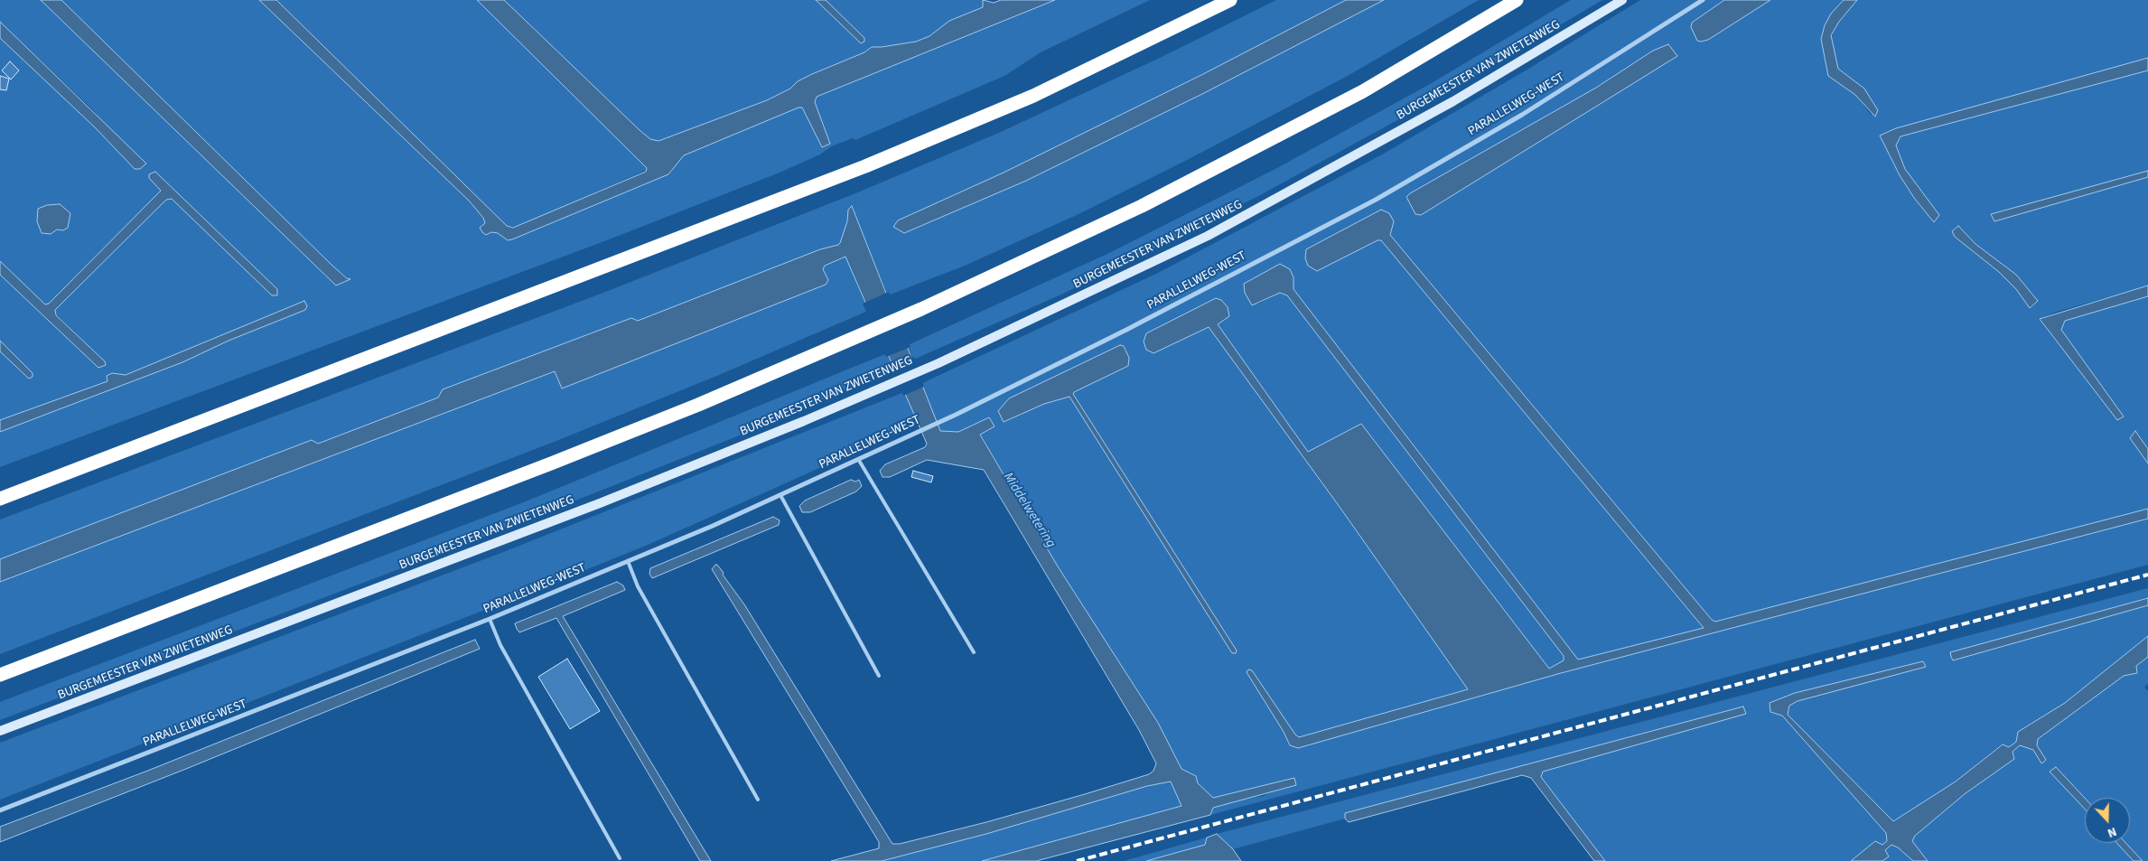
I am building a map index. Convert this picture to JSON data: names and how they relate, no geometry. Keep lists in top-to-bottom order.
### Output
{
  "streets": {
    "main road": ["BURGEMEESTER VAN ZWIETENWEG"],
    "street": ["PARALLELWEG-WEST"]
  },
  "water": ["Middelwetering"],
  "north": "bottom"
}
